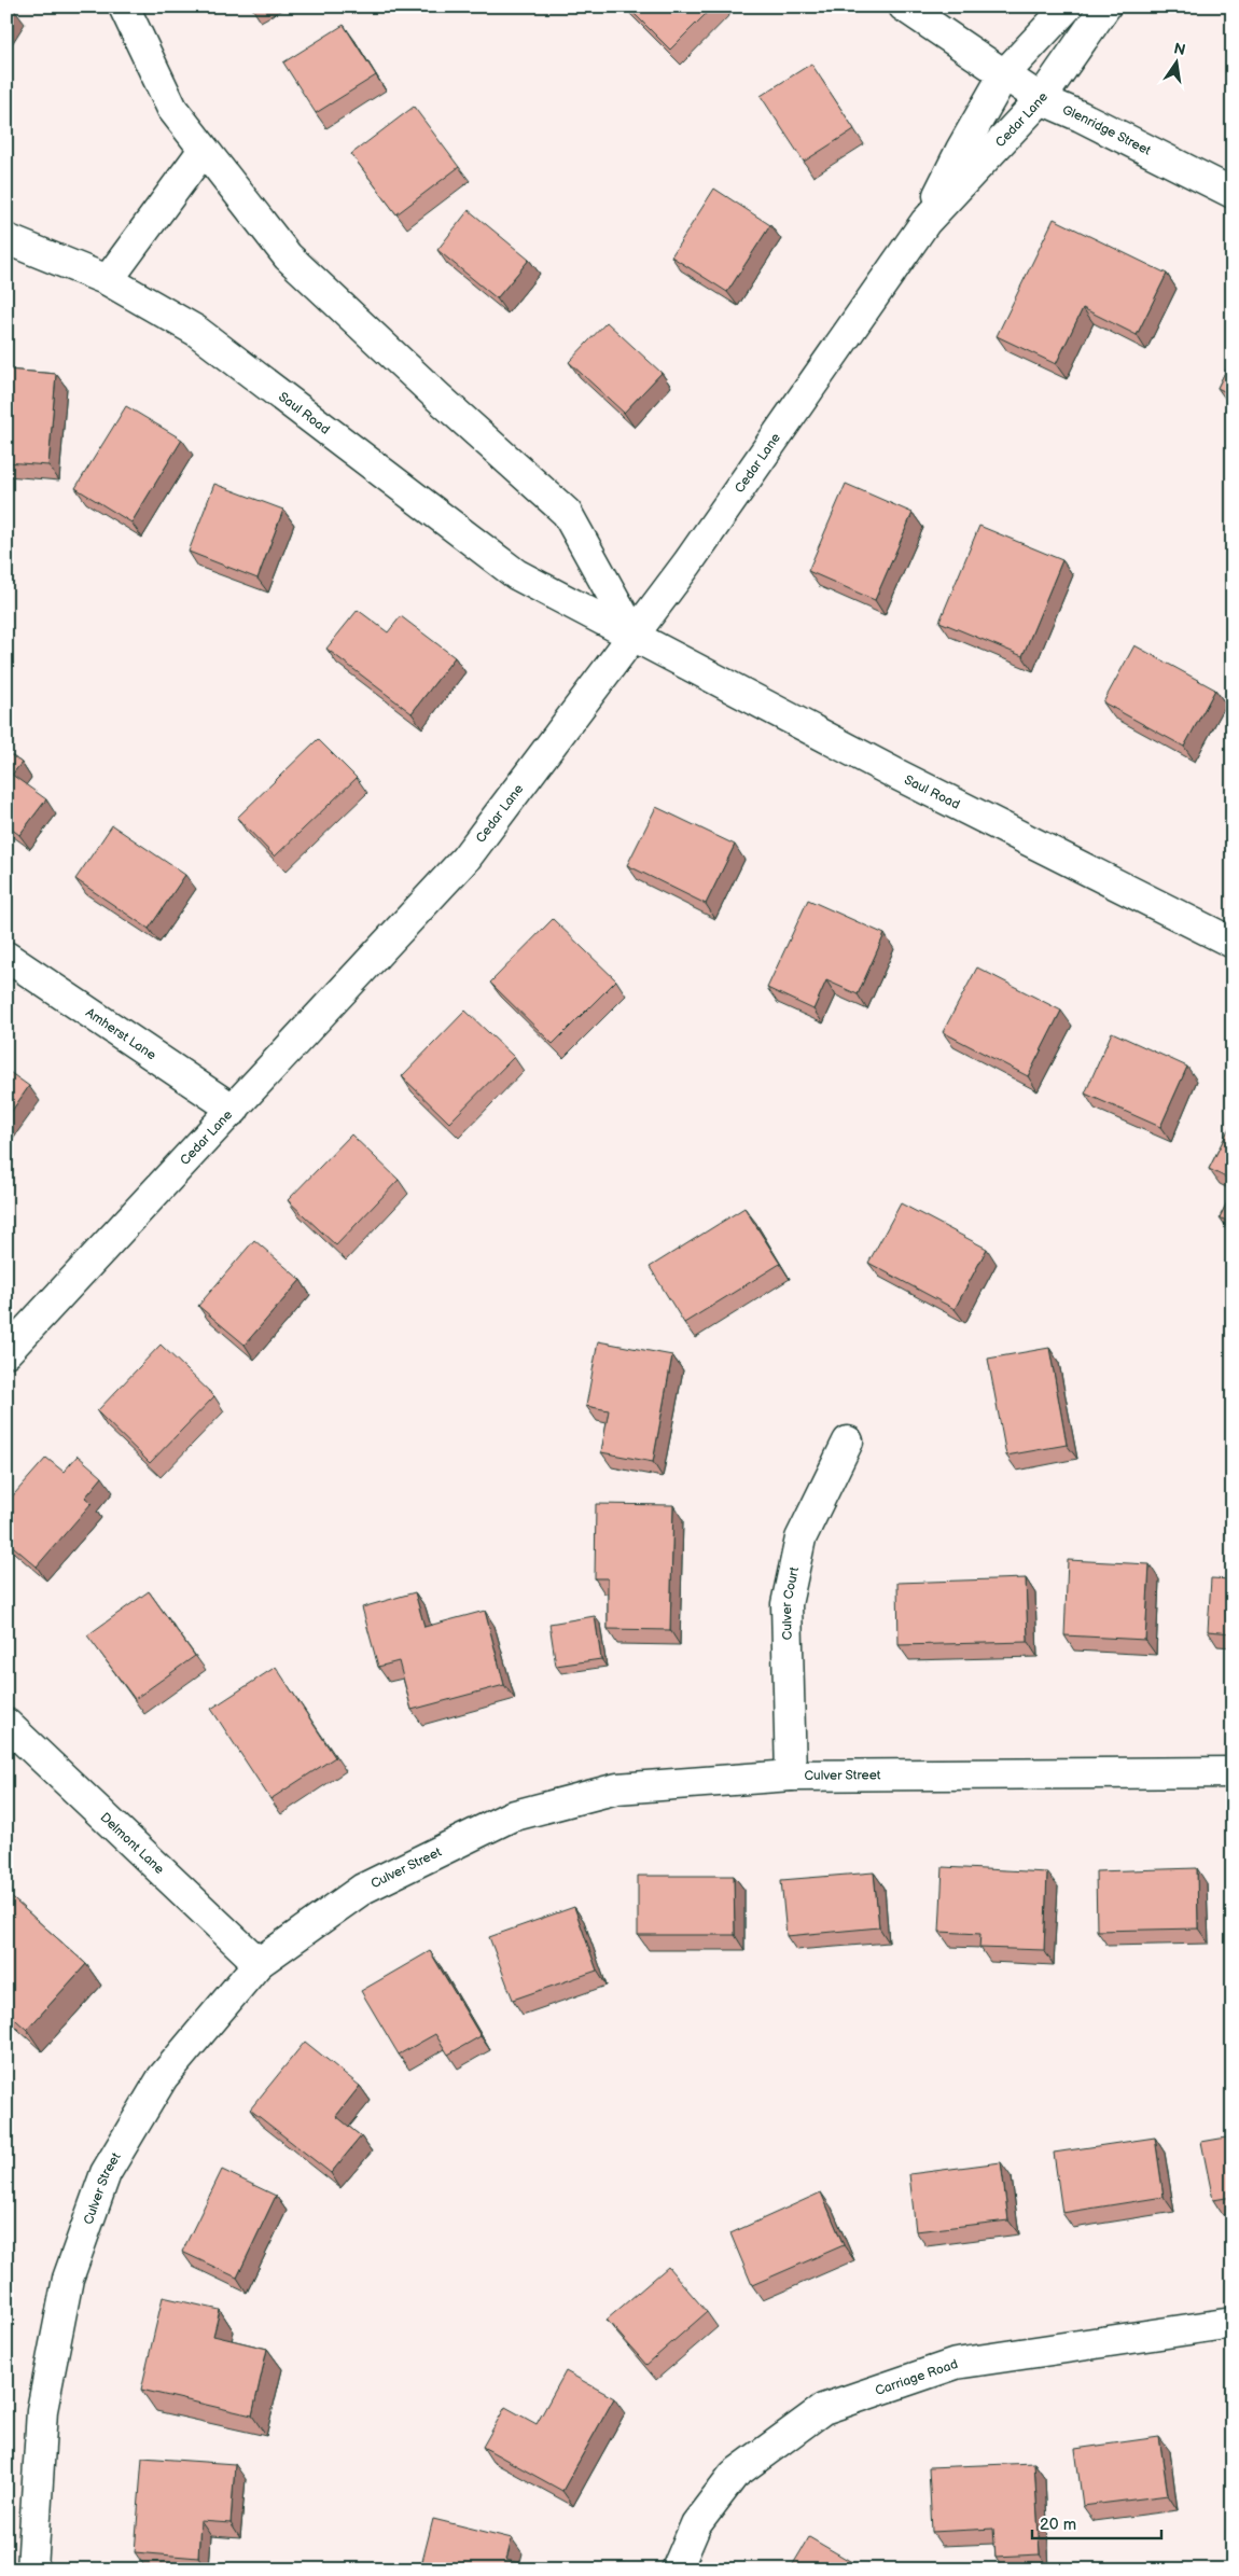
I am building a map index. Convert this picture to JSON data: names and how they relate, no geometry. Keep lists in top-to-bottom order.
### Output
{
  "streets": {
    "street": [
      "Cedar Lane",
      "Glenridge Street",
      "Saul Road",
      "Amherst Lane",
      "Culver Court",
      "Culver Street",
      "Delmont Lane",
      "Carriage Road"
    ]
  },
  "crossings": [
    ["Cedar Lane", "Glenridge Street"],
    ["Cedar Lane", "Saul Road"],
    ["Cedar Lane", "Amherst Lane"],
    ["Culver Court", "Culver Street"],
    ["Culver Street", "Delmont Lane"]
  ],
  "scale_bar": "20 m",
  "north": "top"
}
